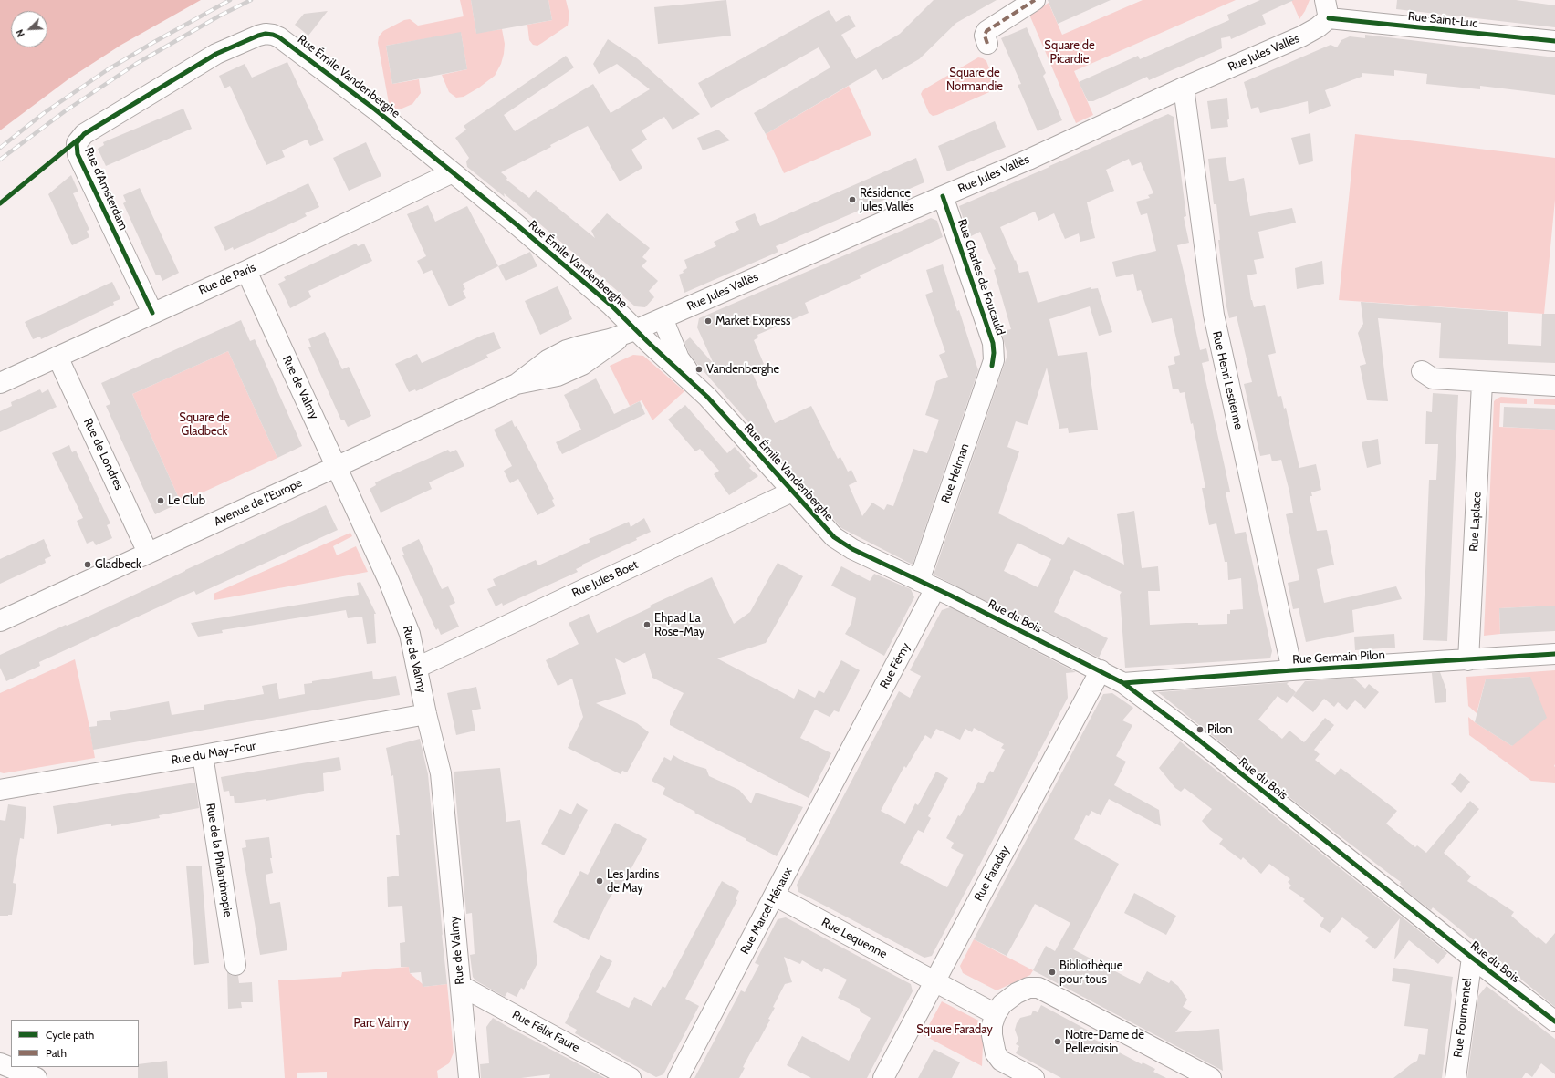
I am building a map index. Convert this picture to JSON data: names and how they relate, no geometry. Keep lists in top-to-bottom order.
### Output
{
  "streets": {
    "street": [
      "Rue Saint-Luc",
      "Rue Jules Vallès",
      "Rue Émile Vandenberghe",
      "Rue d'Amsterdam",
      "Rue Charles de Foucauld",
      "Rue de Paris",
      "Rue Henri Lestienne",
      "Rue de Valmy",
      "Rue de Londres",
      "Rue Helman",
      "Avenue de l'Europe",
      "Rue Laplace",
      "Rue Jules Boet",
      "Rue du Bois",
      "Rue Germain Pilon",
      "Rue Fémy",
      "Rue du May-Four",
      "Rue de la Philanthropie",
      "Rue Faraday",
      "Rue Marcel Hénaux",
      "Rue Lequenne",
      "Rue Fourmentel",
      "Rue Félix Faure"
    ]
  },
  "crossings": [
    ["Rue Saint-Luc", "Rue Jules Vallès"],
    ["Rue Jules Vallès", "Rue Émile Vandenberghe"],
    ["Rue Jules Vallès", "Rue Charles de Foucauld"],
    ["Rue Jules Vallès", "Rue Henri Lestienne"],
    ["Rue Jules Vallès", "Avenue de l'Europe"],
    ["Rue Émile Vandenberghe", "Rue d'Amsterdam"],
    ["Rue Émile Vandenberghe", "Rue de Paris"],
    ["Rue Émile Vandenberghe", "Rue Helman"],
    ["Rue Émile Vandenberghe", "Avenue de l'Europe"],
    ["Rue Émile Vandenberghe", "Rue Jules Boet"],
    ["Rue Émile Vandenberghe", "Rue du Bois"],
    ["Rue Émile Vandenberghe", "Rue Fémy"],
    ["Rue d'Amsterdam", "Rue de Paris"],
    ["Rue Charles de Foucauld", "Rue Helman"],
    ["Rue de Paris", "Rue de Valmy"],
    ["Rue de Paris", "Rue de Londres"],
    ["Rue Henri Lestienne", "Rue Germain Pilon"],
    ["Rue de Valmy", "Avenue de l'Europe"],
    ["Rue de Valmy", "Rue Jules Boet"],
    ["Rue de Valmy", "Rue du May-Four"],
    ["Rue de Valmy", "Rue Félix Faure"],
    ["Rue de Londres", "Avenue de l'Europe"],
    ["Rue Helman", "Rue du Bois"],
    ["Rue Helman", "Rue Fémy"],
    ["Rue Laplace", "Rue Germain Pilon"],
    ["Rue du Bois", "Rue Germain Pilon"],
    ["Rue du Bois", "Rue Fémy"],
    ["Rue du Bois", "Rue Faraday"],
    ["Rue du Bois", "Rue Fourmentel"],
    ["Rue Fémy", "Rue Marcel Hénaux"],
    ["Rue du May-Four", "Rue de la Philanthropie"],
    ["Rue Faraday", "Rue Lequenne"],
    ["Rue Marcel Hénaux", "Rue Lequenne"]
  ],
  "parks": [
    "Square de Picardie",
    "Square de Normandie",
    "Square de Gladbeck",
    "Parc Valmy",
    "Square Faraday"
  ],
  "places": [
    "Résidence Jules Vallès",
    "Market Express",
    "Vandenberghe",
    "Le Club",
    "Gladbeck",
    "Ehpad La Rose-May",
    "Pilon",
    "Les Jardins de May",
    "Bibliothèque pour tous",
    "Notre-Dame de Pellevoisin"
  ],
  "legend": ["Cycle path", "Path"],
  "north": "bottom left"
}
